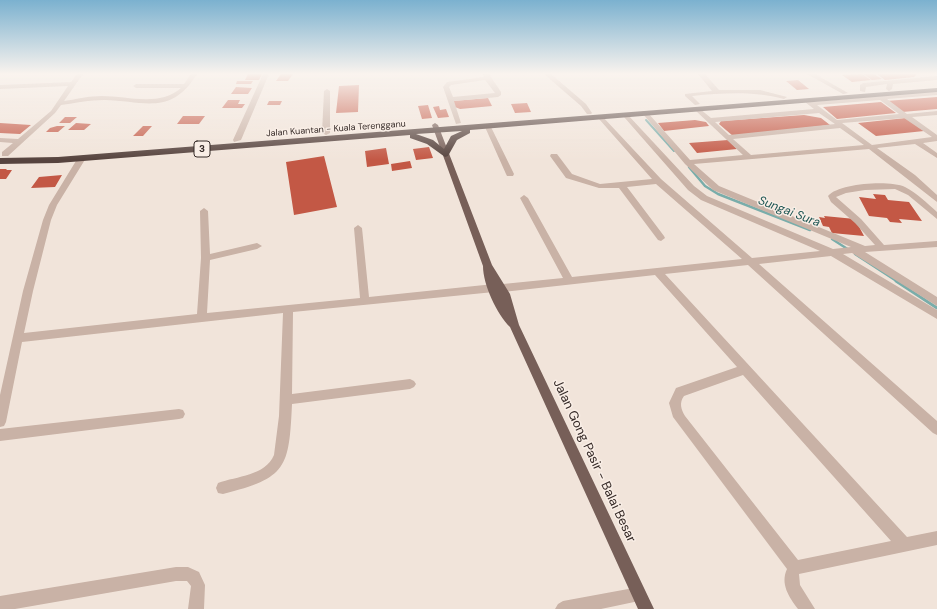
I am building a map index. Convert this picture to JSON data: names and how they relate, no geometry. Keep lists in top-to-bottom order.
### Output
{
  "streets": {
    "highway": ["Jalan Kuantan - Kuala Terengganu", "3"],
    "main road": ["Jalan Gong Pasir - Balai Besar"]
  },
  "crossings": [
    ["Jalan Kuantan - Kuala Terengganu", "Jalan Gong Pasir - Balai Besar"]
  ],
  "water": ["Sungai Sura"]
}
